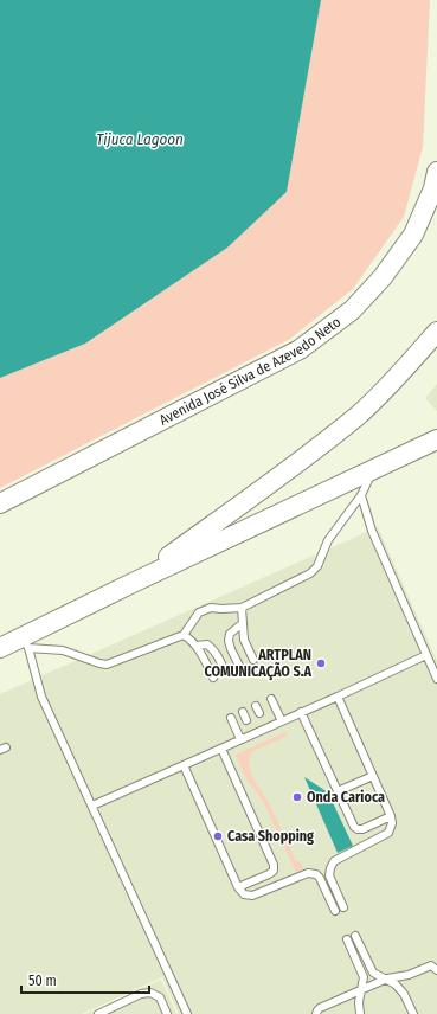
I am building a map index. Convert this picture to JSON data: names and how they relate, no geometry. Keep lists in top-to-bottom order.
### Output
{
  "streets": {
    "street": ["Avenida José Silva de Azevedo Neto"]
  },
  "water": ["Tijuca Lagoon"],
  "places": ["ARTPLAN COMUNICAÇÃO S.A", "Onda Carioca", "Casa Shopping"],
  "scale_bar": "50 m"
}
